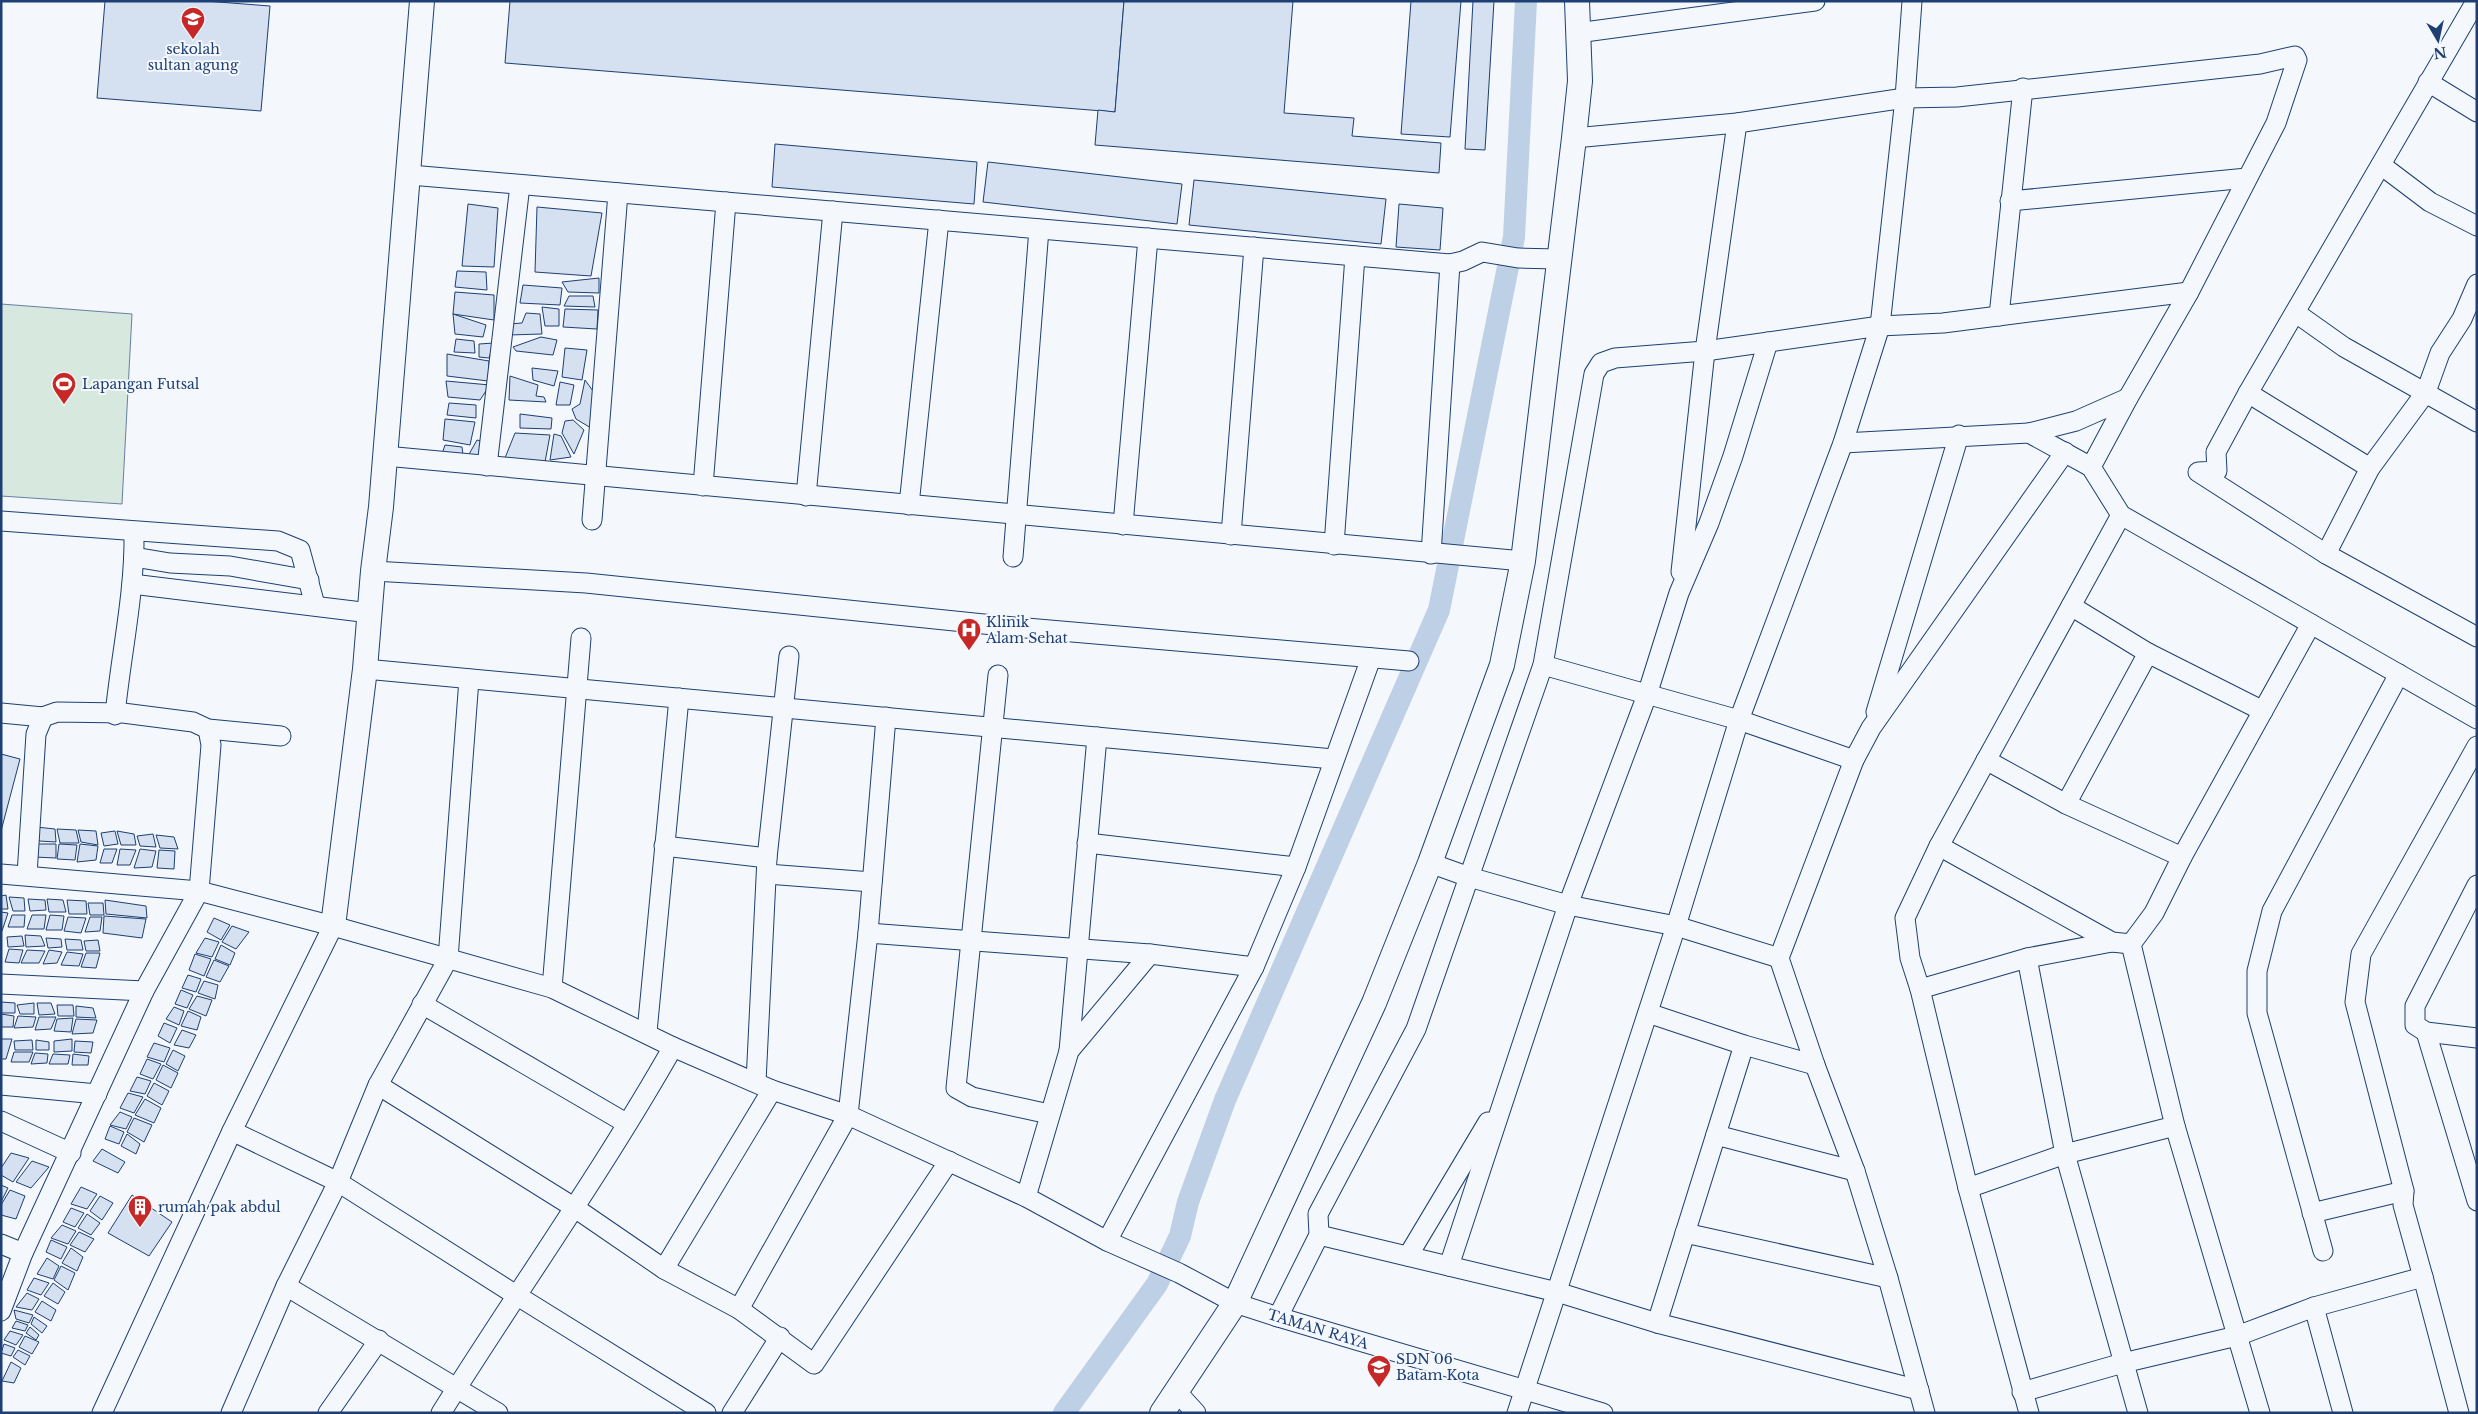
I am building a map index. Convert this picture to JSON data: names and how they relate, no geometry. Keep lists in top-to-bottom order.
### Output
{
  "streets": {
    "street": ["TAMAN RAYA"]
  },
  "places": {
    "school or university": ["sekolah sultan agung", "SDN 06 Batam Kota"],
    "sports": ["Lapangan Futsal"],
    "hospital": ["Klinik Alam Sehat"],
    "building": ["rumah pak abdul"]
  },
  "north": "bottom"
}
